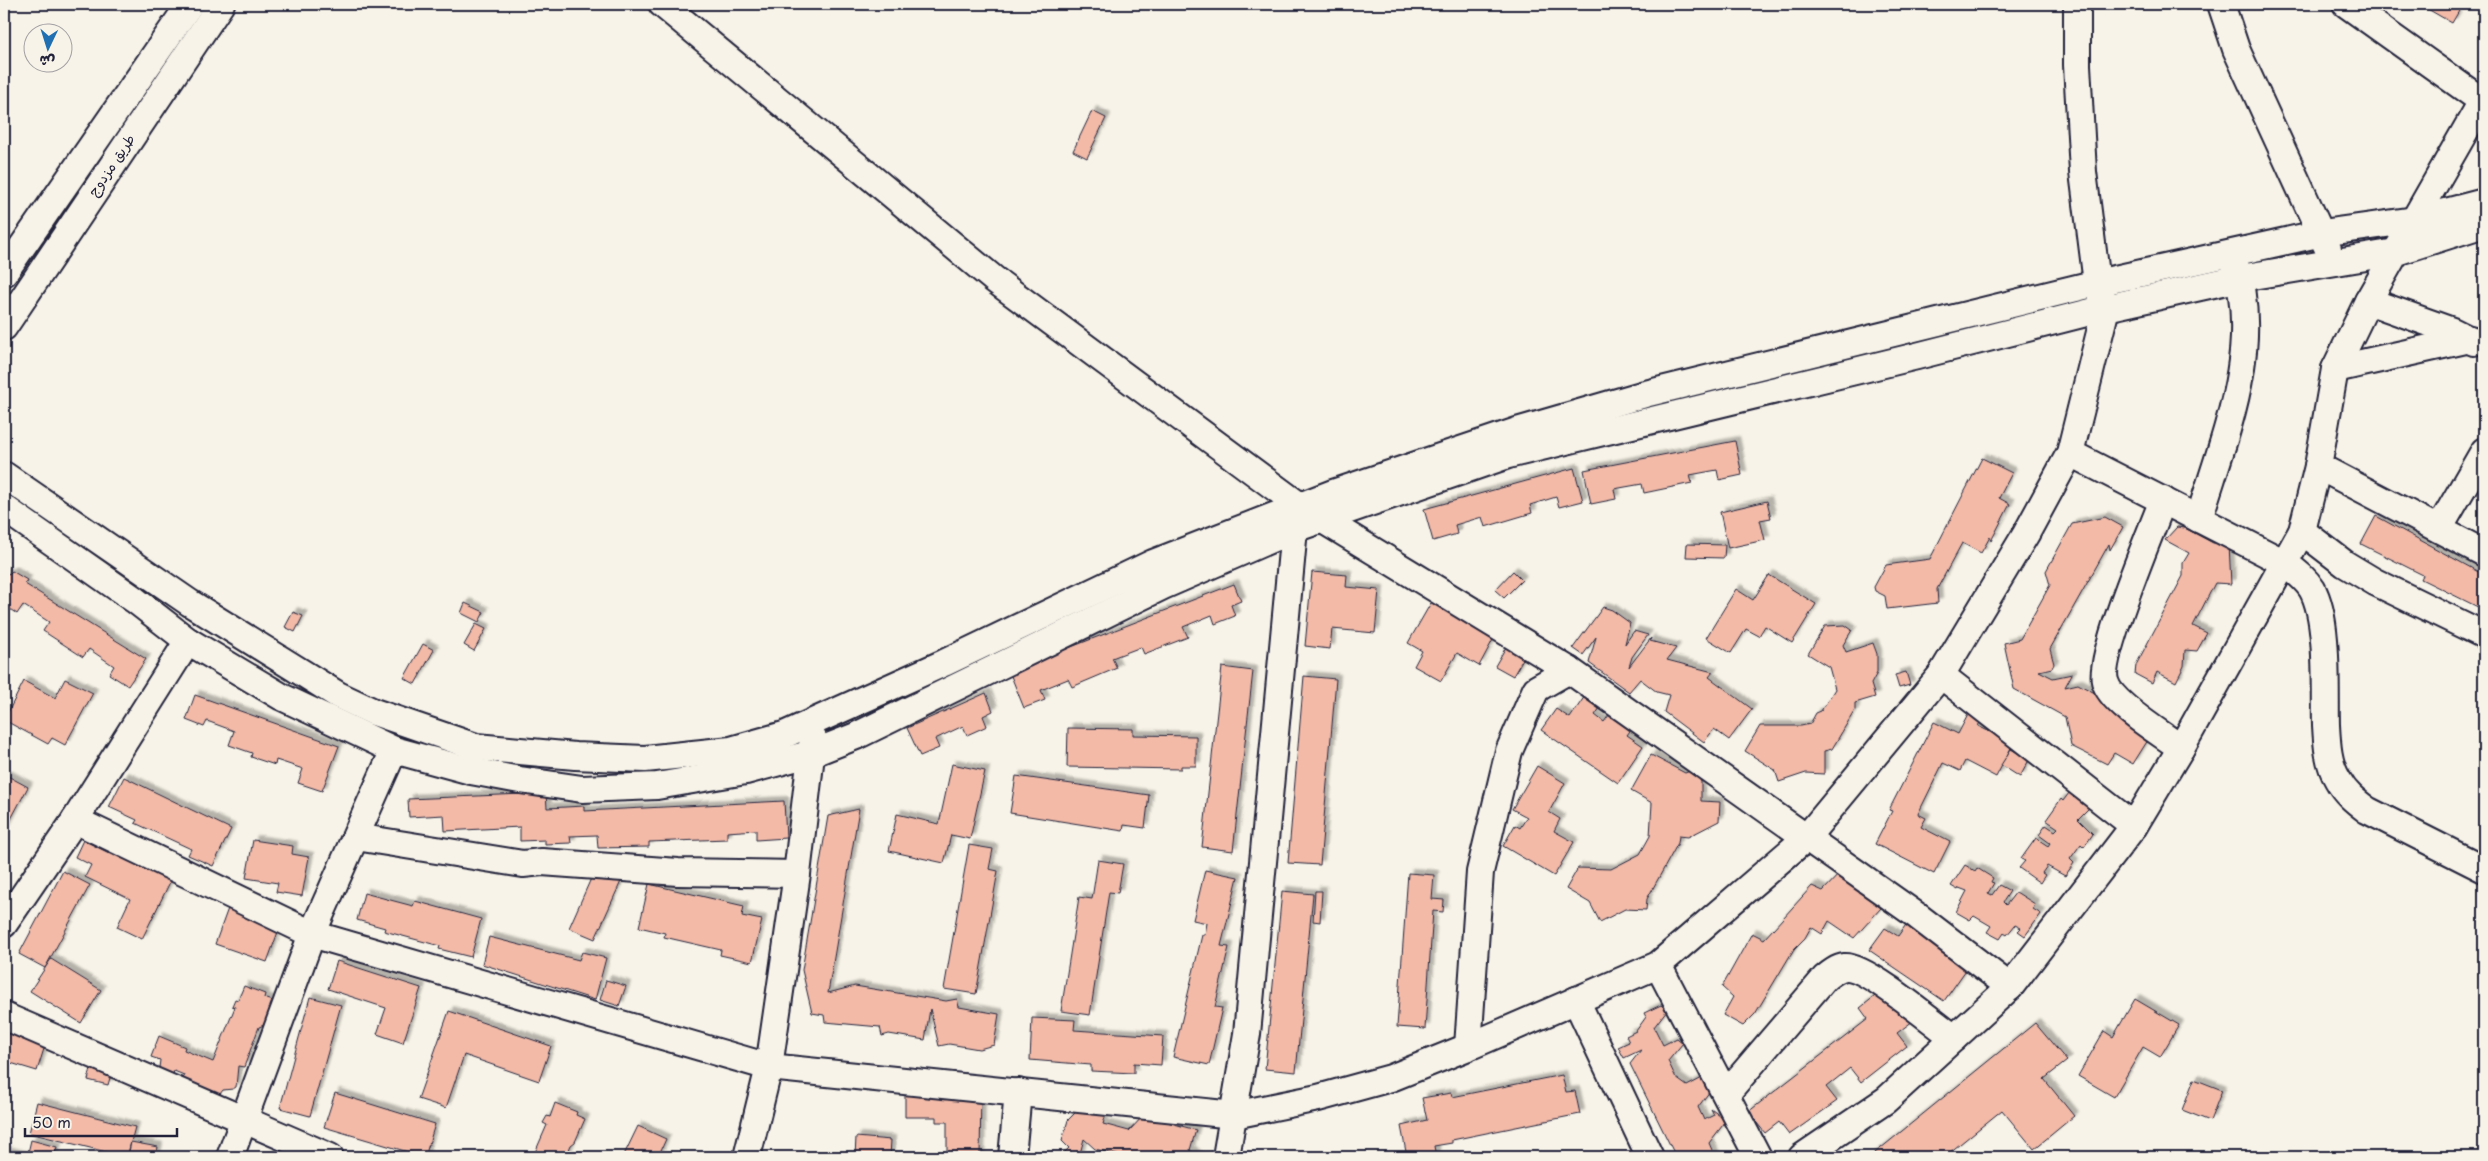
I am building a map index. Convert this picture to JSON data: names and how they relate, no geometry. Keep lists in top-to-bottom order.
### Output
{
  "streets": {
    "street": ["طريق مزدوج"]
  },
  "scale_bar": "50 m",
  "north": "bottom"
}
